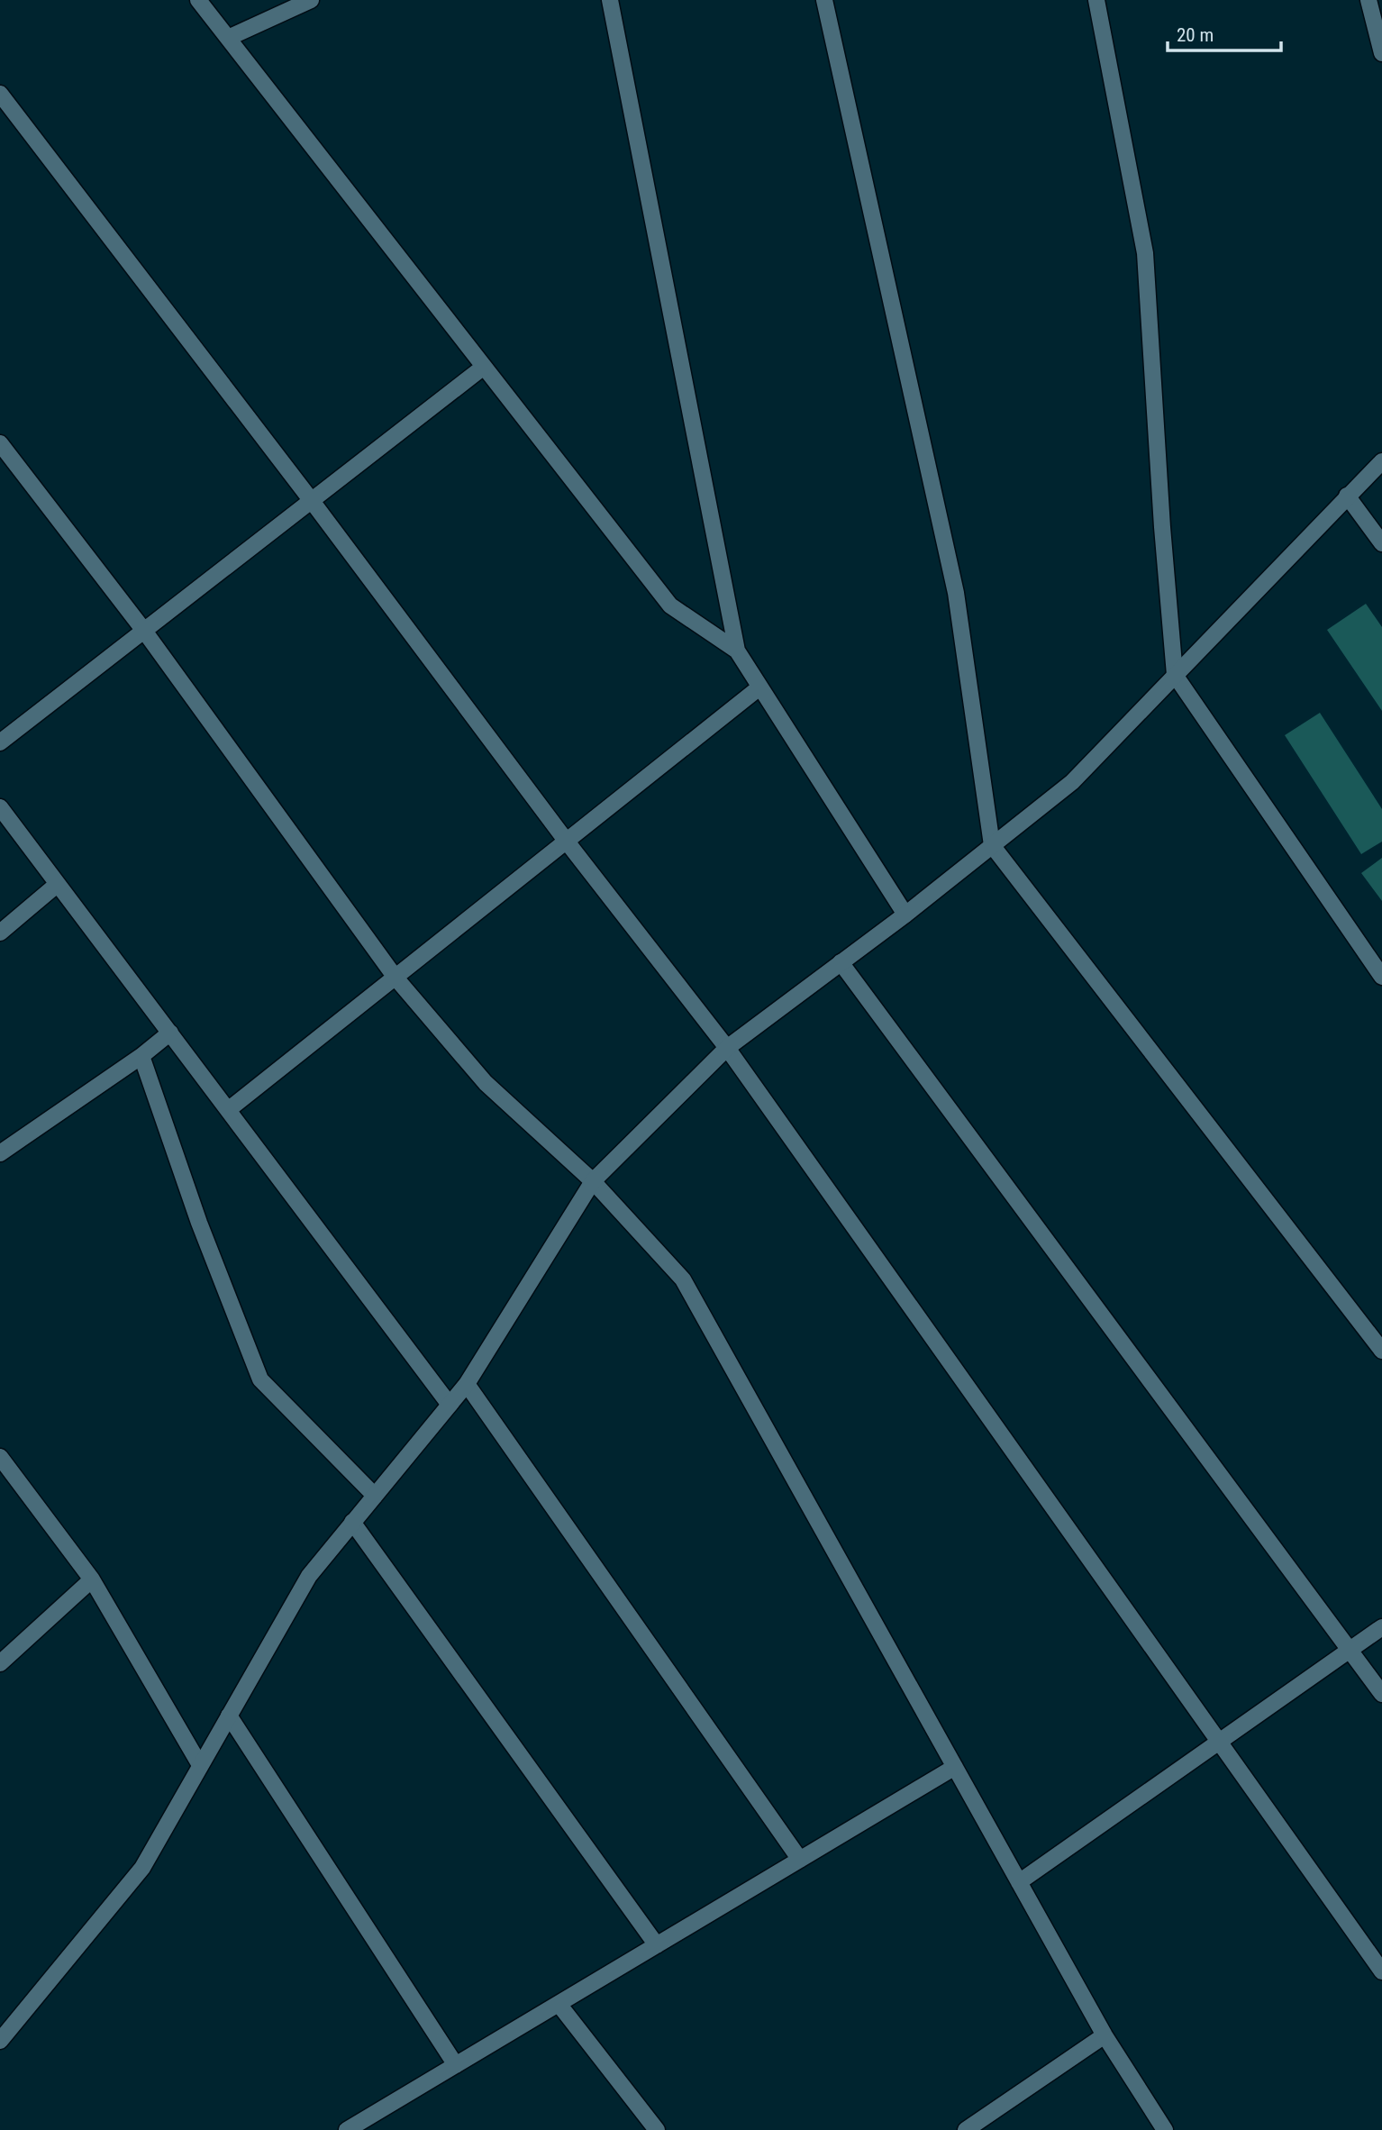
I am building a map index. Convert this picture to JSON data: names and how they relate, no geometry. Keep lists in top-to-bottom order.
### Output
{
  "scale_bar": "20 m"
}
